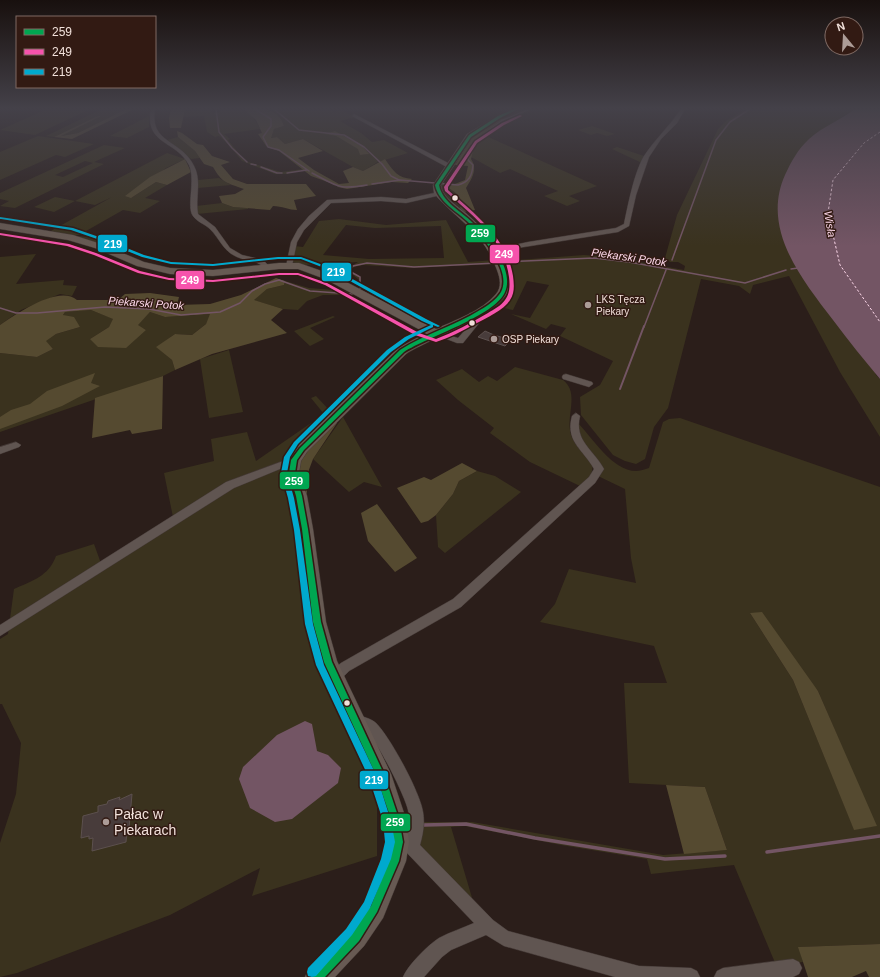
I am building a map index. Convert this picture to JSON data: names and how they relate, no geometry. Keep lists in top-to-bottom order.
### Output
{
  "water": ["Wisła", "Piekarski Potok"],
  "places": ["LKS Tęcza Piekary", "OSP Piekary", "Pałac w Piekarach"],
  "lines": ["transit line 259", "transit line 249", "transit line 219"],
  "legend": ["259", "249", "219"],
  "north": "top"
}
